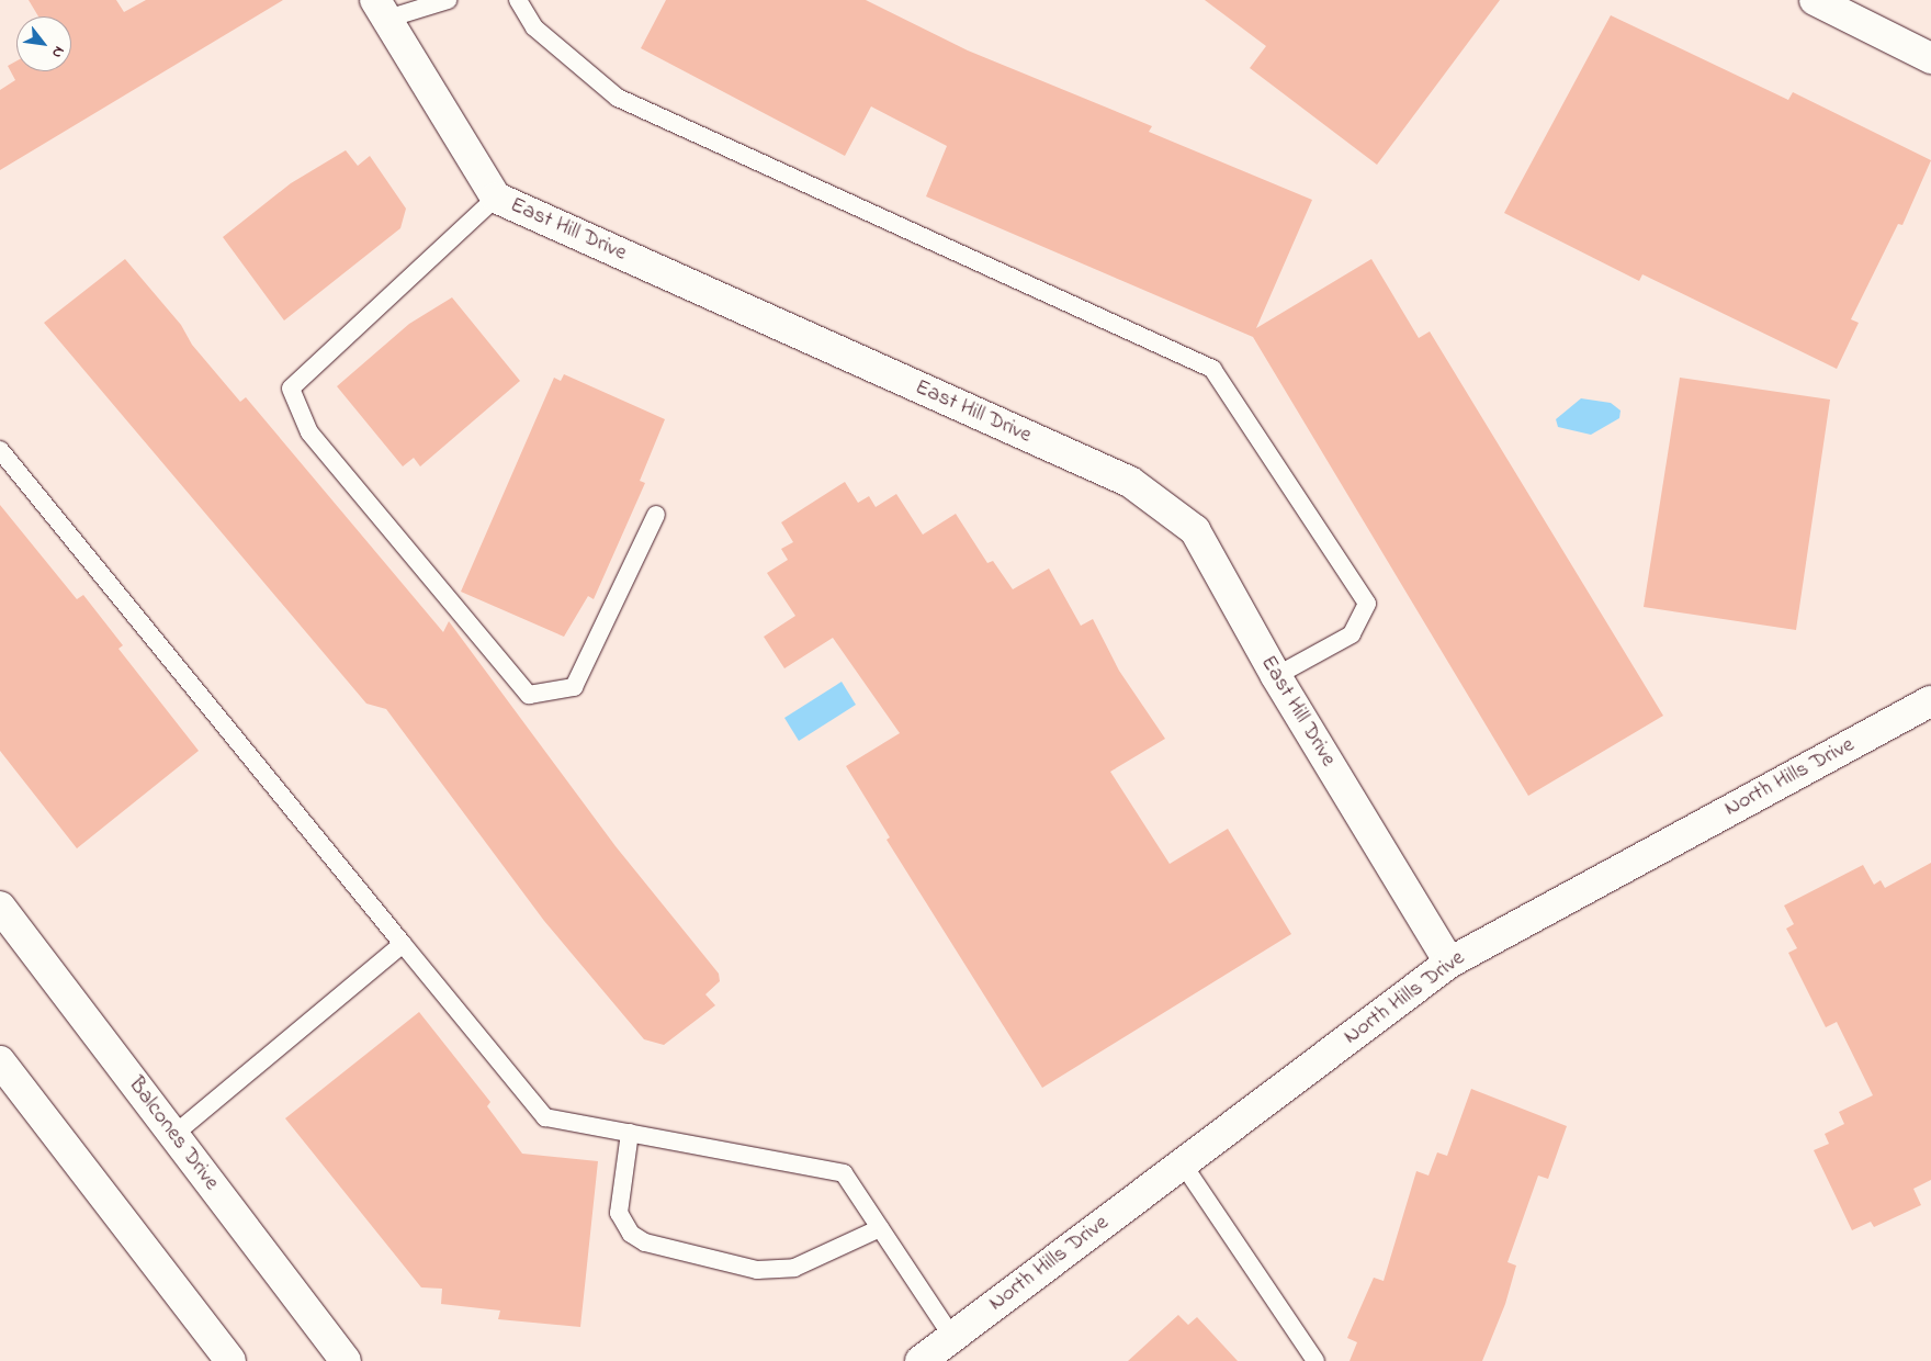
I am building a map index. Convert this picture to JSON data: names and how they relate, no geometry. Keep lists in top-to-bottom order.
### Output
{
  "streets": {
    "street": ["East Hill Drive", "North Hills Drive", "Balcones Drive"]
  },
  "crossings": [
    ["East Hill Drive", "North Hills Drive"]
  ],
  "north": "bottom right"
}
